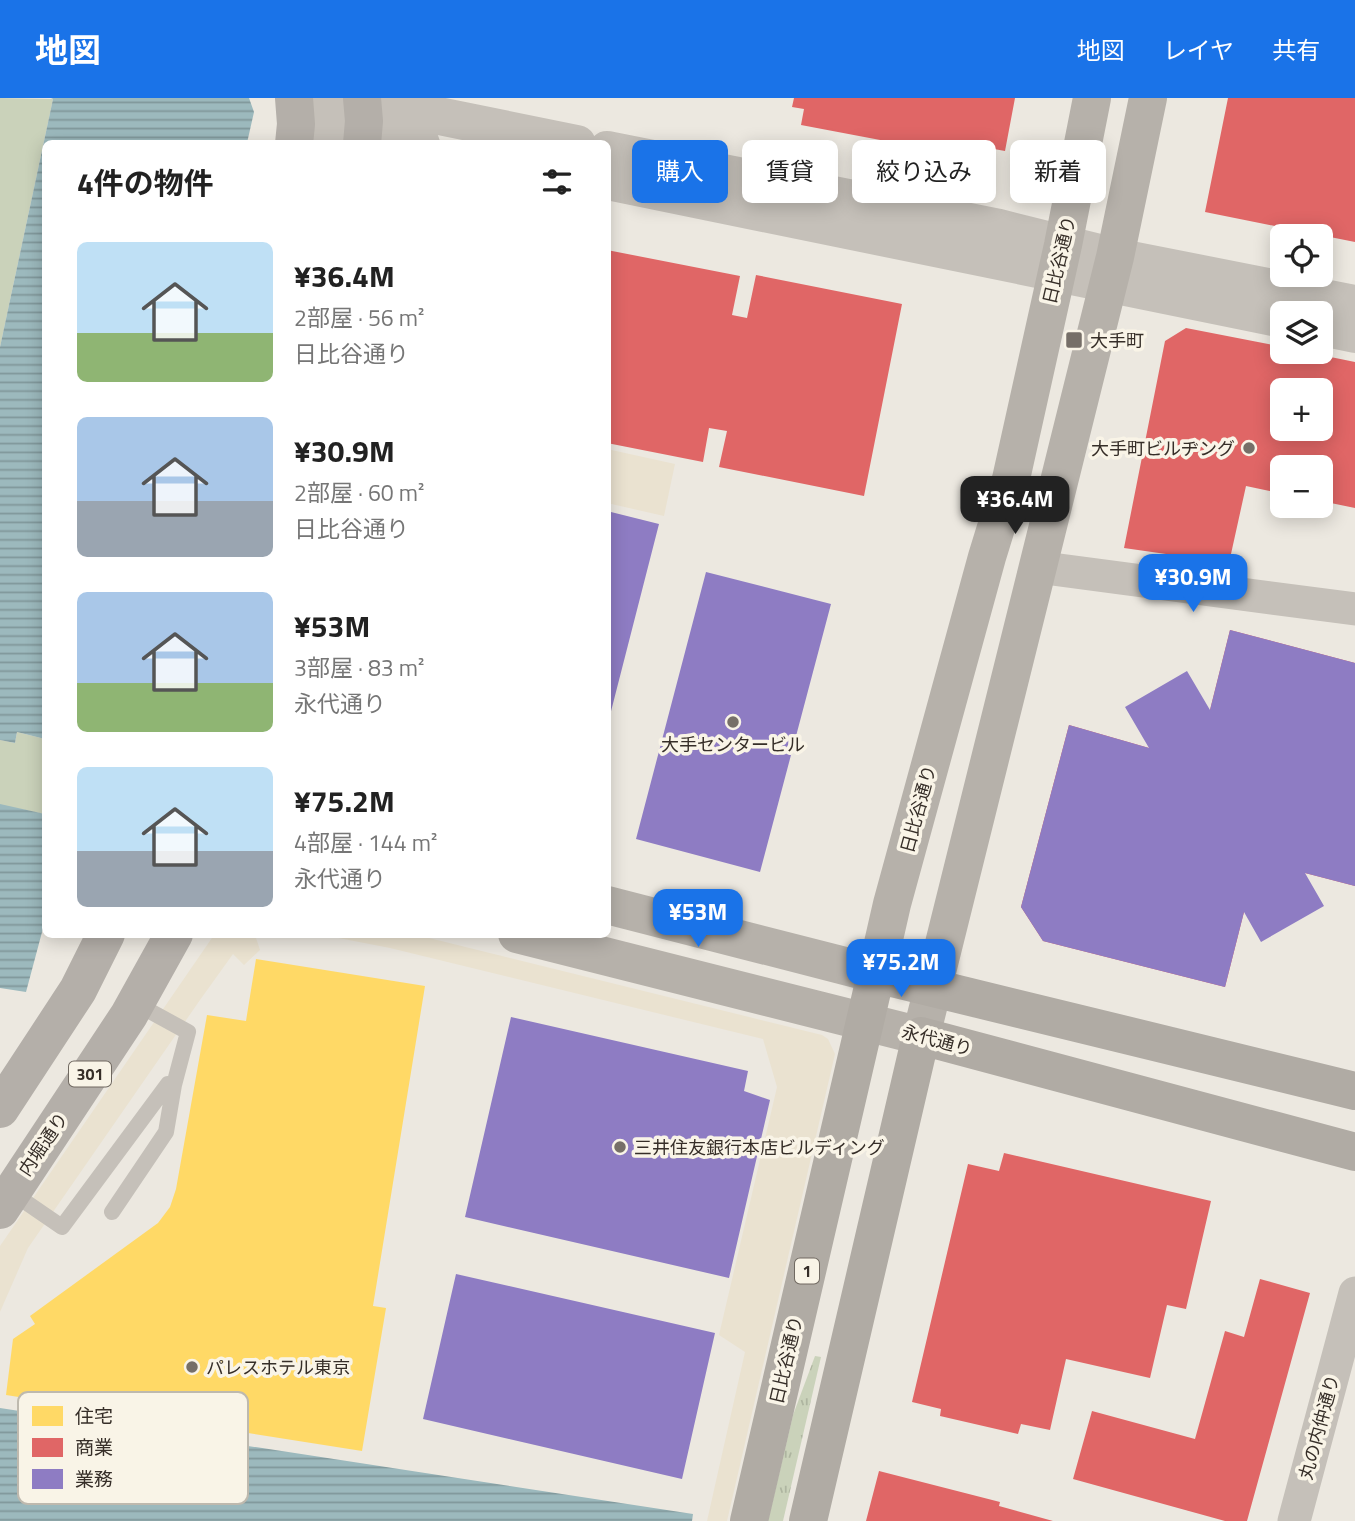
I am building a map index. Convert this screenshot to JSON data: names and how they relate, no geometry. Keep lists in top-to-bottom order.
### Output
{
  "streets": {
    "highway": ["日比谷通り", "永代通り", "1"],
    "main road": ["301", "内堀通り"],
    "street": ["丸の内仲通り"]
  },
  "crossings": [
    ["日比谷通り", "永代通り"]
  ],
  "places": {
    "transit": ["大手町"],
    "other": [
      "大手町ビルヂング",
      "大手センタービル",
      "三井住友銀行本店ビルディング",
      "パレスホテル東京"
    ]
  },
  "legend": ["住宅", "商業", "業務"],
  "page": {
    "header": "地図",
    "nav": ["地図", "レイヤ", "共有"],
    "chip": [
      "購入",
      "賃貸",
      "絞り込み",
      "新着"
    ],
    "heading": "4件の物件",
    "map_buttons": ["+", "−"],
    "list": [
      {
        "name": "¥36.4M",
        "note": "2部屋 · 56 m² · 日比谷通り"
      },
      {
        "name": "¥30.9M",
        "note": "2部屋 · 60 m² · 日比谷通り"
      },
      {
        "name": "¥53M",
        "note": "3部屋 · 83 m² · 永代通り"
      },
      {
        "name": "¥75.2M",
        "note": "4部屋 · 144 m² · 永代通り"
      }
    ],
    "price": [
      "¥36.4M",
      "¥30.9M",
      "¥53M",
      "¥75.2M"
    ]
  }
}
